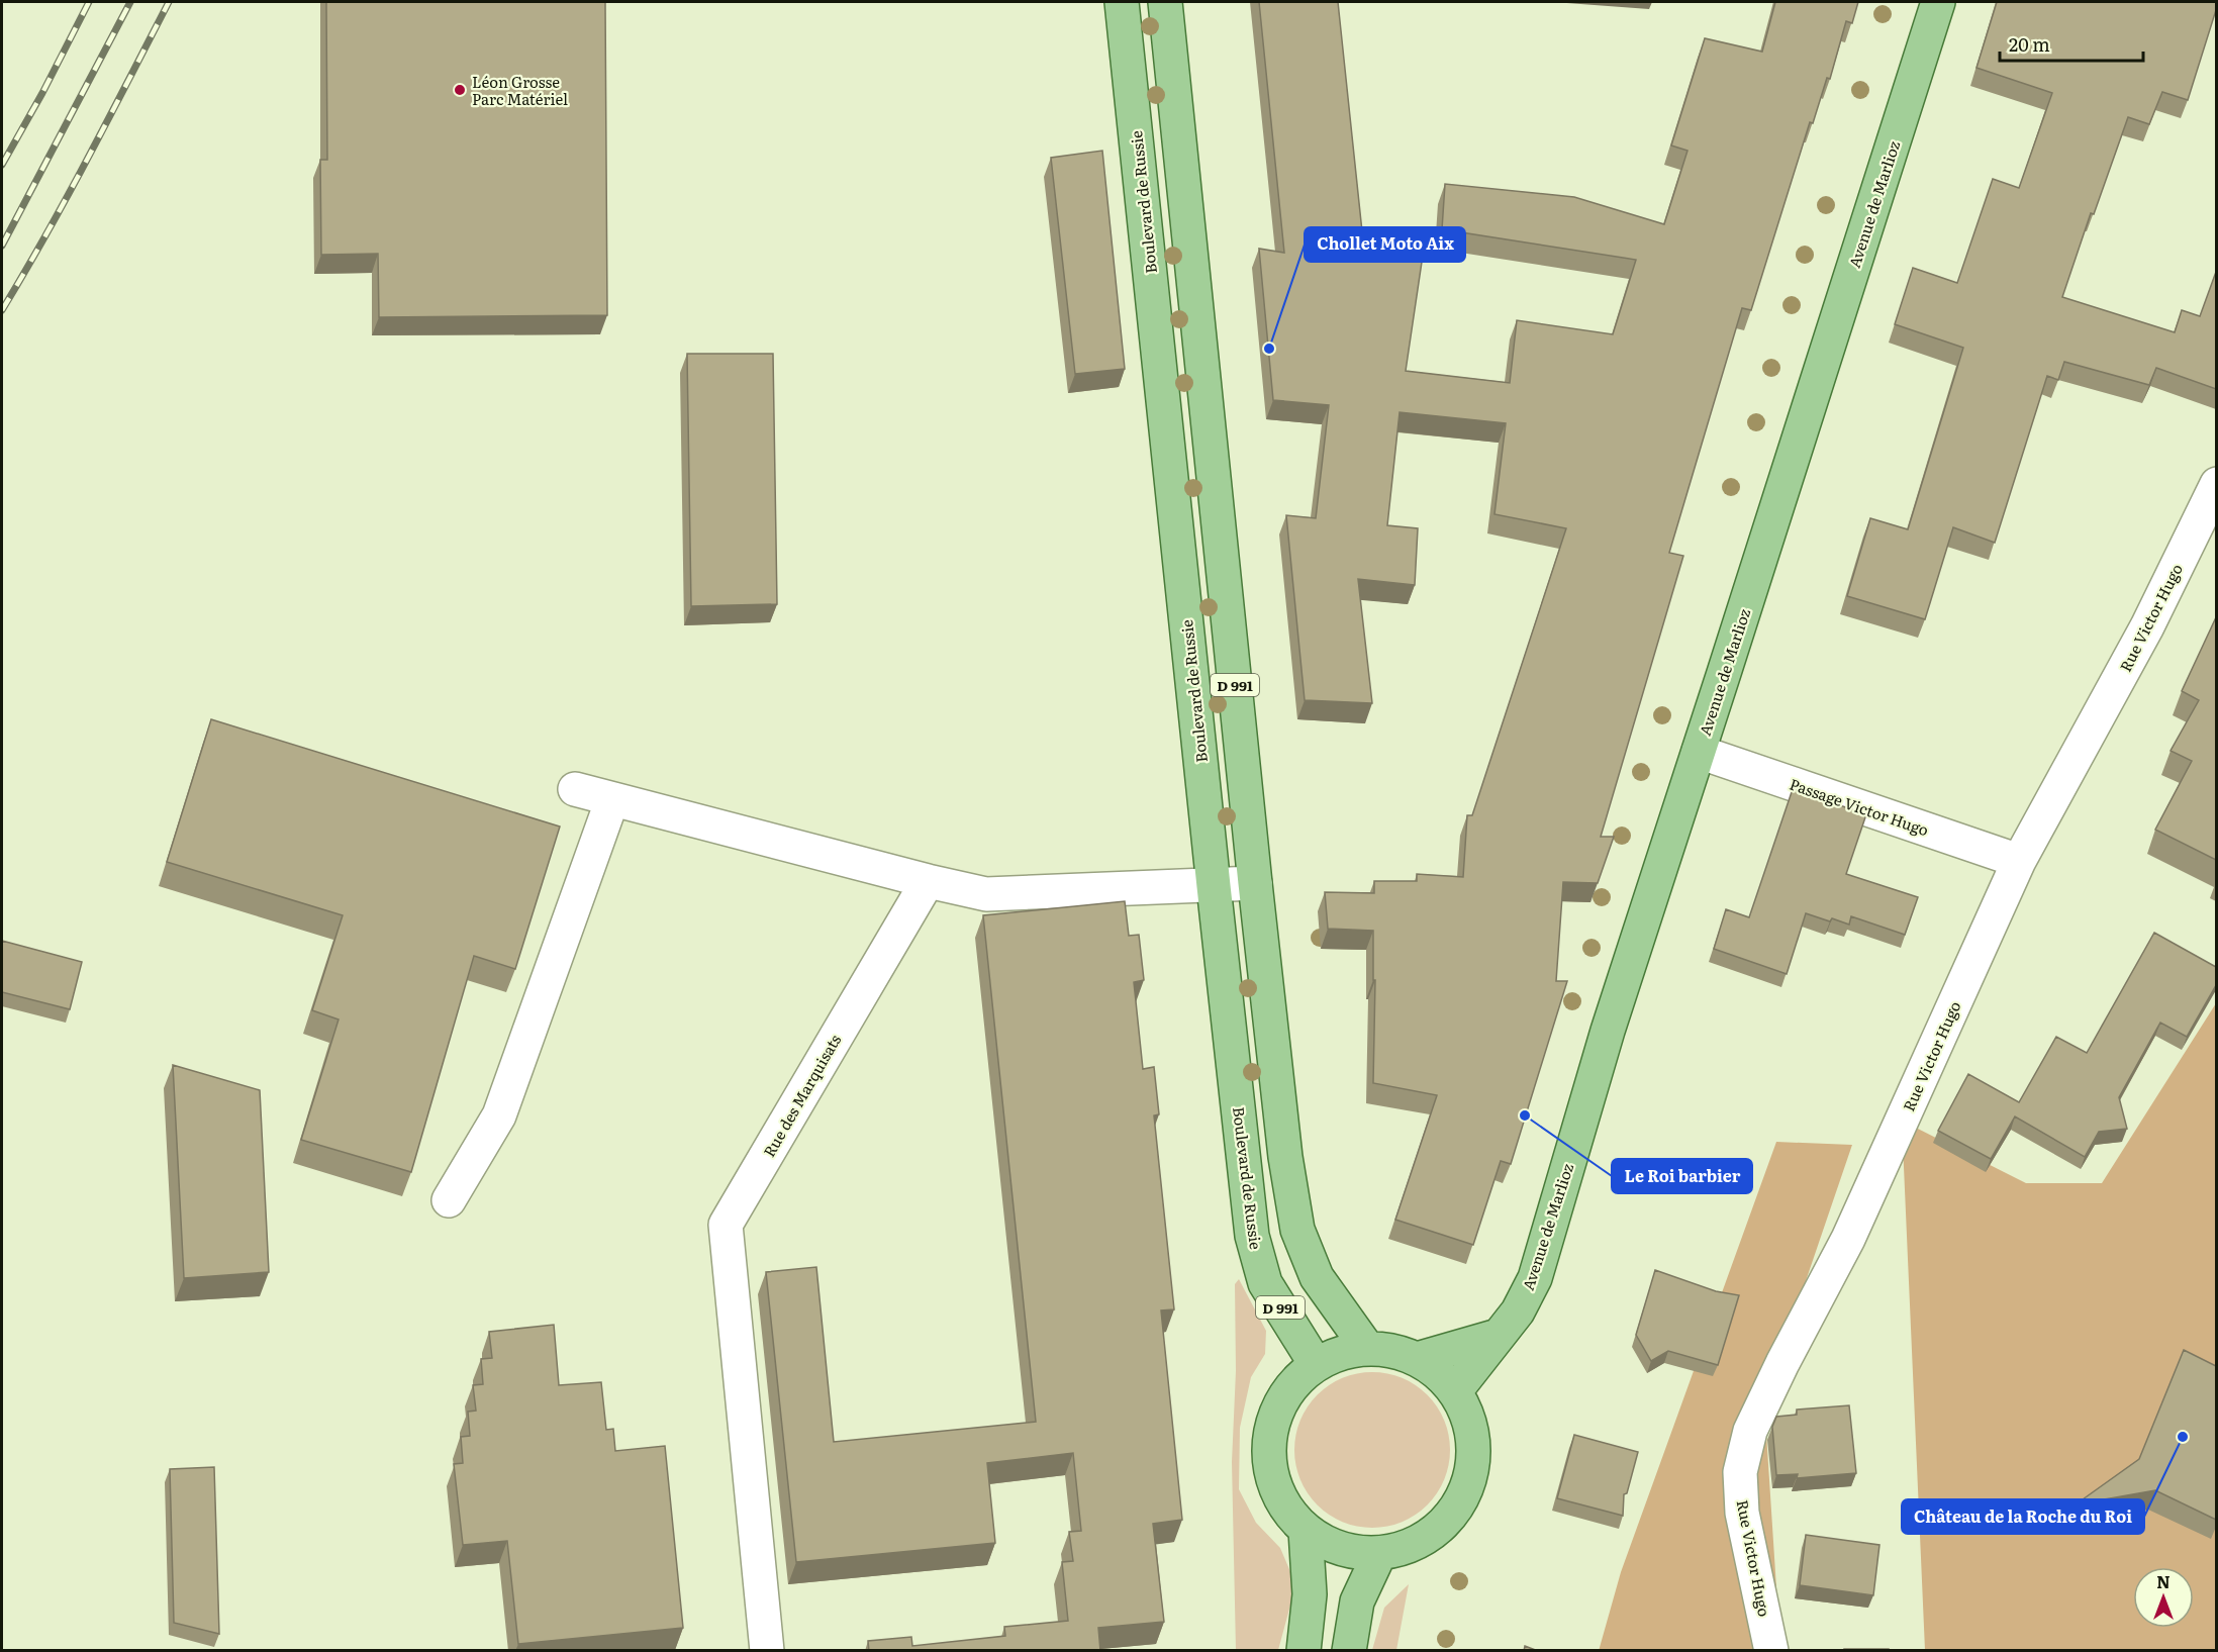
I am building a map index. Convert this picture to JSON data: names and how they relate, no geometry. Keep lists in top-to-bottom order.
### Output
{
  "streets": {
    "main road": ["Boulevard de Russie", "Avenue de Marlioz", "D 991"],
    "street": ["Rue Victor Hugo", "Passage Victor Hugo", "Rue des Marquisats"]
  },
  "crossings": [
    ["Boulevard de Russie", "Avenue de Marlioz"],
    ["Boulevard de Russie", "D 991"],
    ["Avenue de Marlioz", "D 991"],
    ["Avenue de Marlioz", "Passage Victor Hugo"],
    ["Rue Victor Hugo", "Passage Victor Hugo"]
  ],
  "places": [
    "Léon Grosse Parc Matériel",
    "Chollet Moto Aix",
    "Le Roi barbier",
    "Château de la Roche du Roi"
  ],
  "scale_bar": "20 m",
  "north": "top"
}
